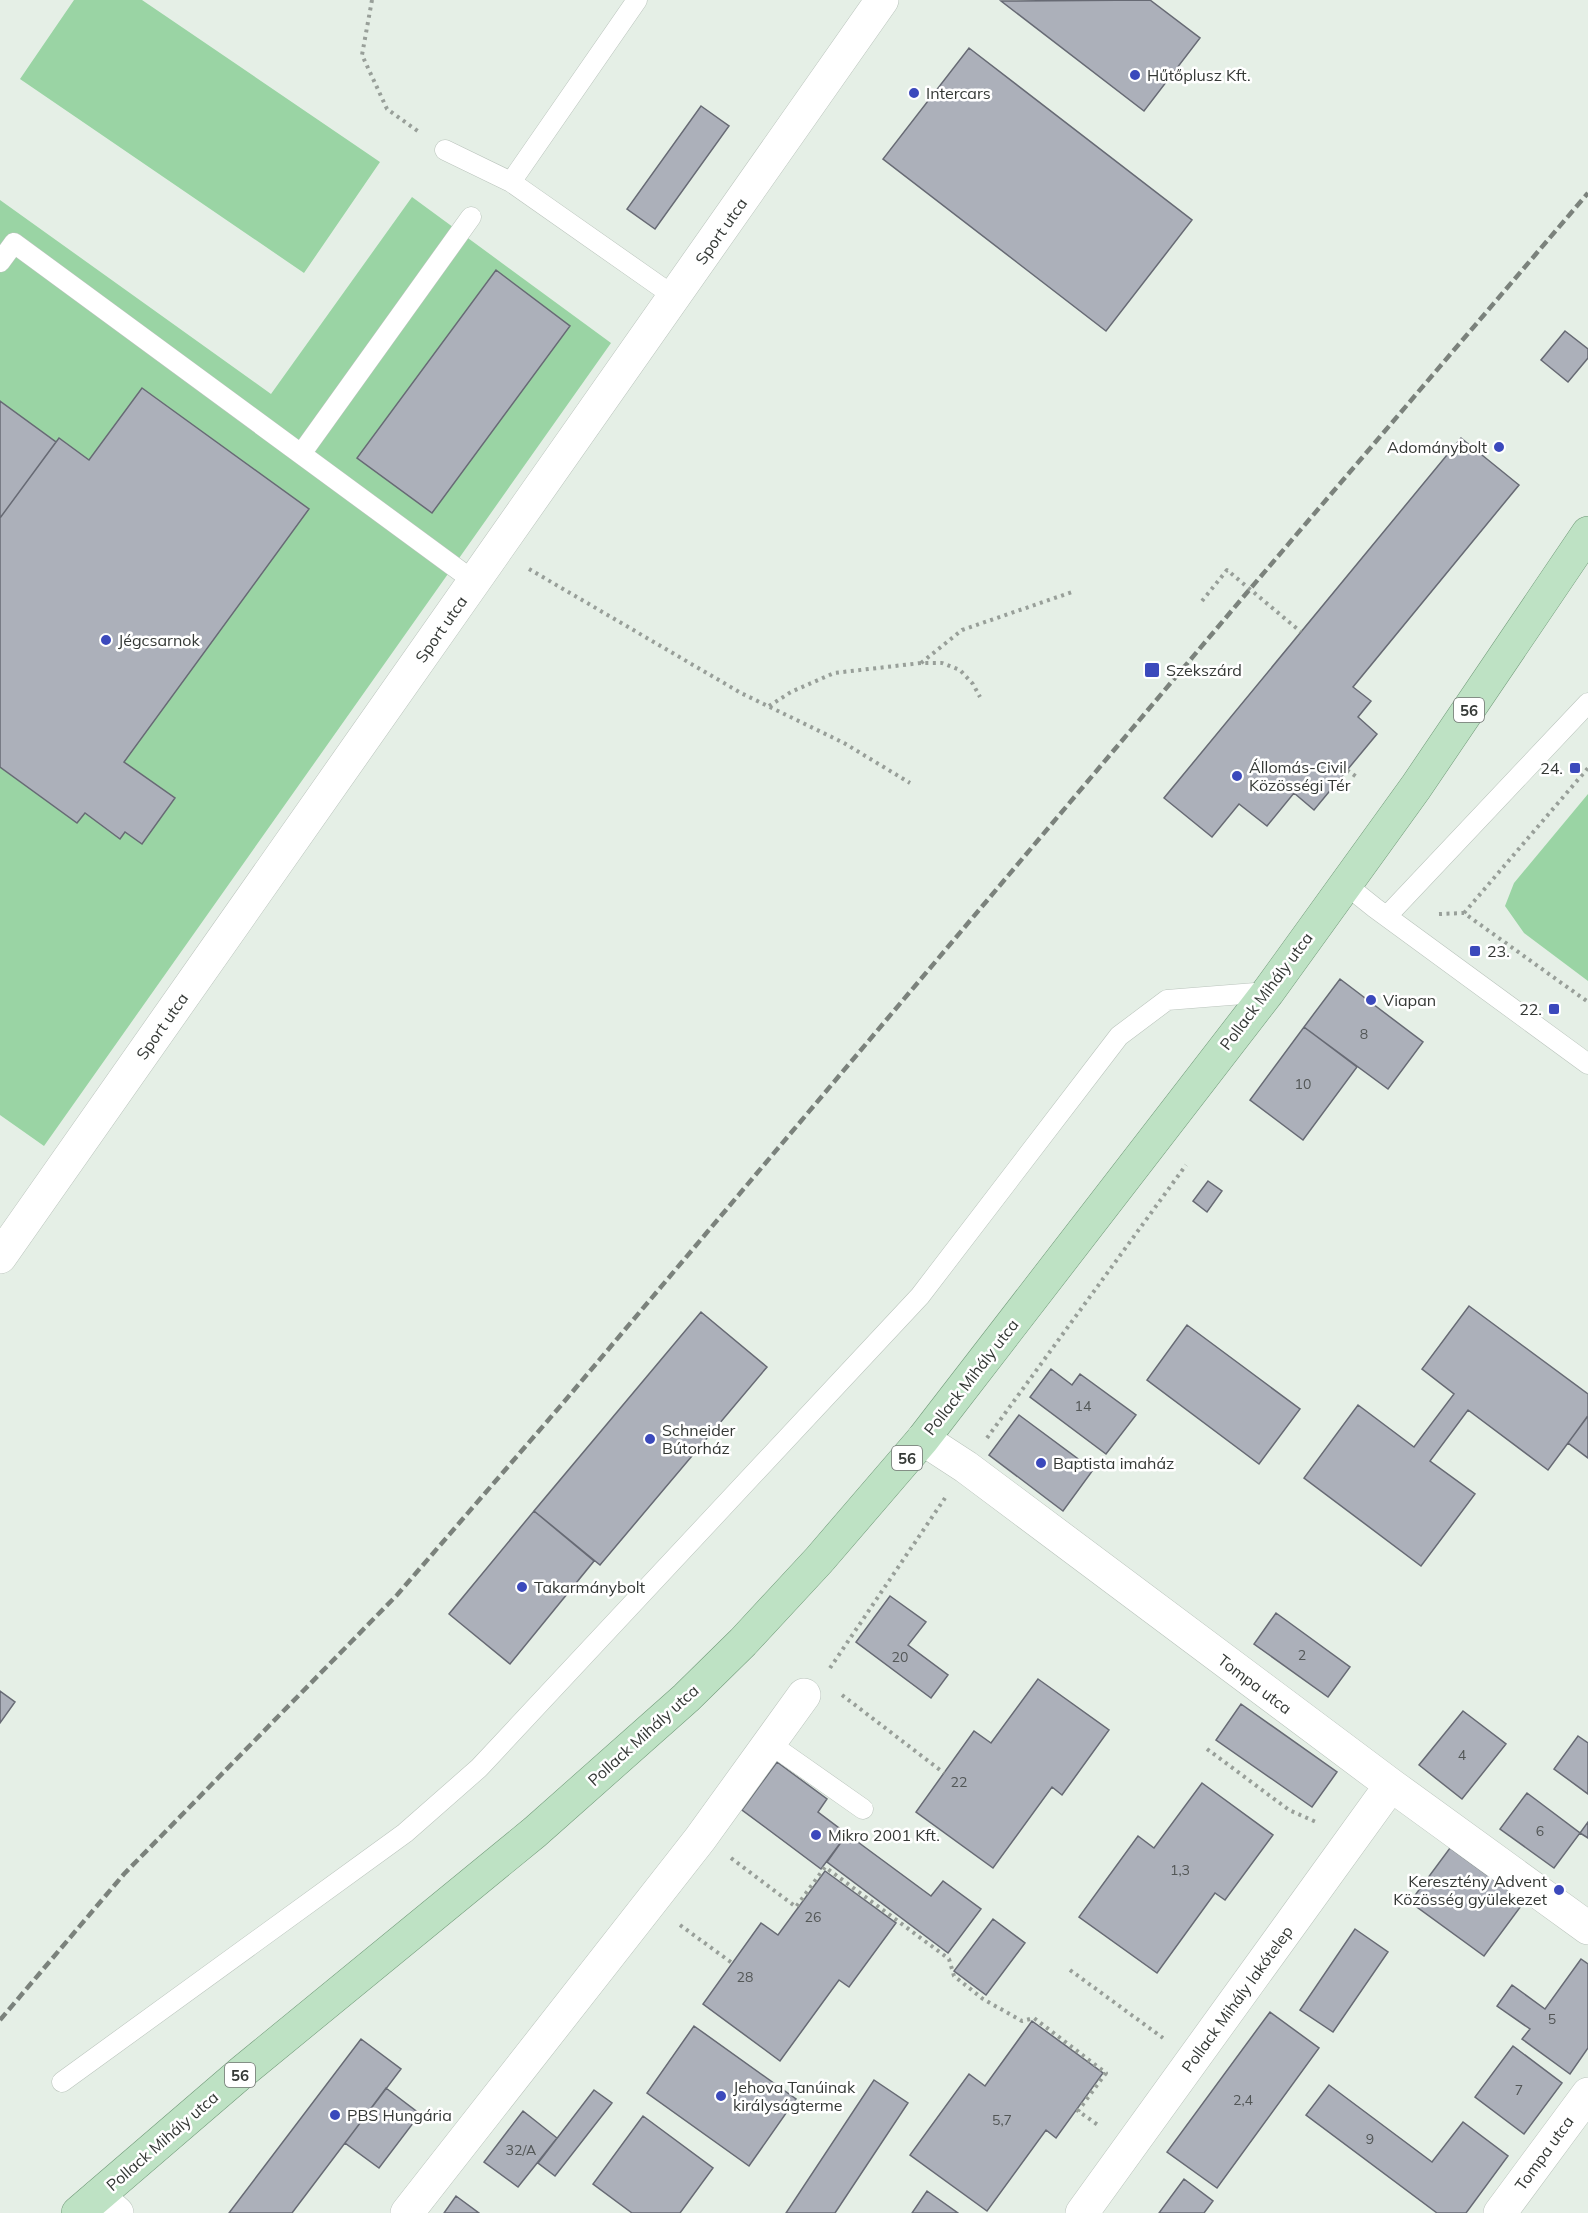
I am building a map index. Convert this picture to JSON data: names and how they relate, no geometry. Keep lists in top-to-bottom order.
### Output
{
  "streets": {
    "main road": ["56", "Pollack Mihály utca"],
    "street": ["Sport utca", "Tompa utca", "Pollack Mihály lakótelep"]
  },
  "crossings": [
    ["Pollack Mihály utca", "Tompa utca"],
    ["Tompa utca", "Pollack Mihály lakótelep"]
  ],
  "places": {
    "other": [
      "Hűtőplusz Kft.",
      "Intercars",
      "Adománybolt",
      "Jégcsarnok",
      "Állomás-Civil Közösségi Tér",
      "Viapan",
      "Schneider Bútorház",
      "Baptista imaház",
      "Takarmánybolt",
      "Mikro 2001 Kft.",
      "Keresztény Advent Közösség gyülekezet",
      "Jehova Tanúinak királyságterme",
      "PBS Hungária"
    ],
    "transit": [
      "Szekszárd",
      "24.",
      "23.",
      "22."
    ]
  },
  "house_numbers": [
    "8",
    "10",
    "14",
    "2",
    "20",
    "4",
    "22",
    "6",
    "1,3",
    "26",
    "28",
    "5",
    "7",
    "2,4",
    "5,7",
    "9",
    "32/A"
  ]
}
